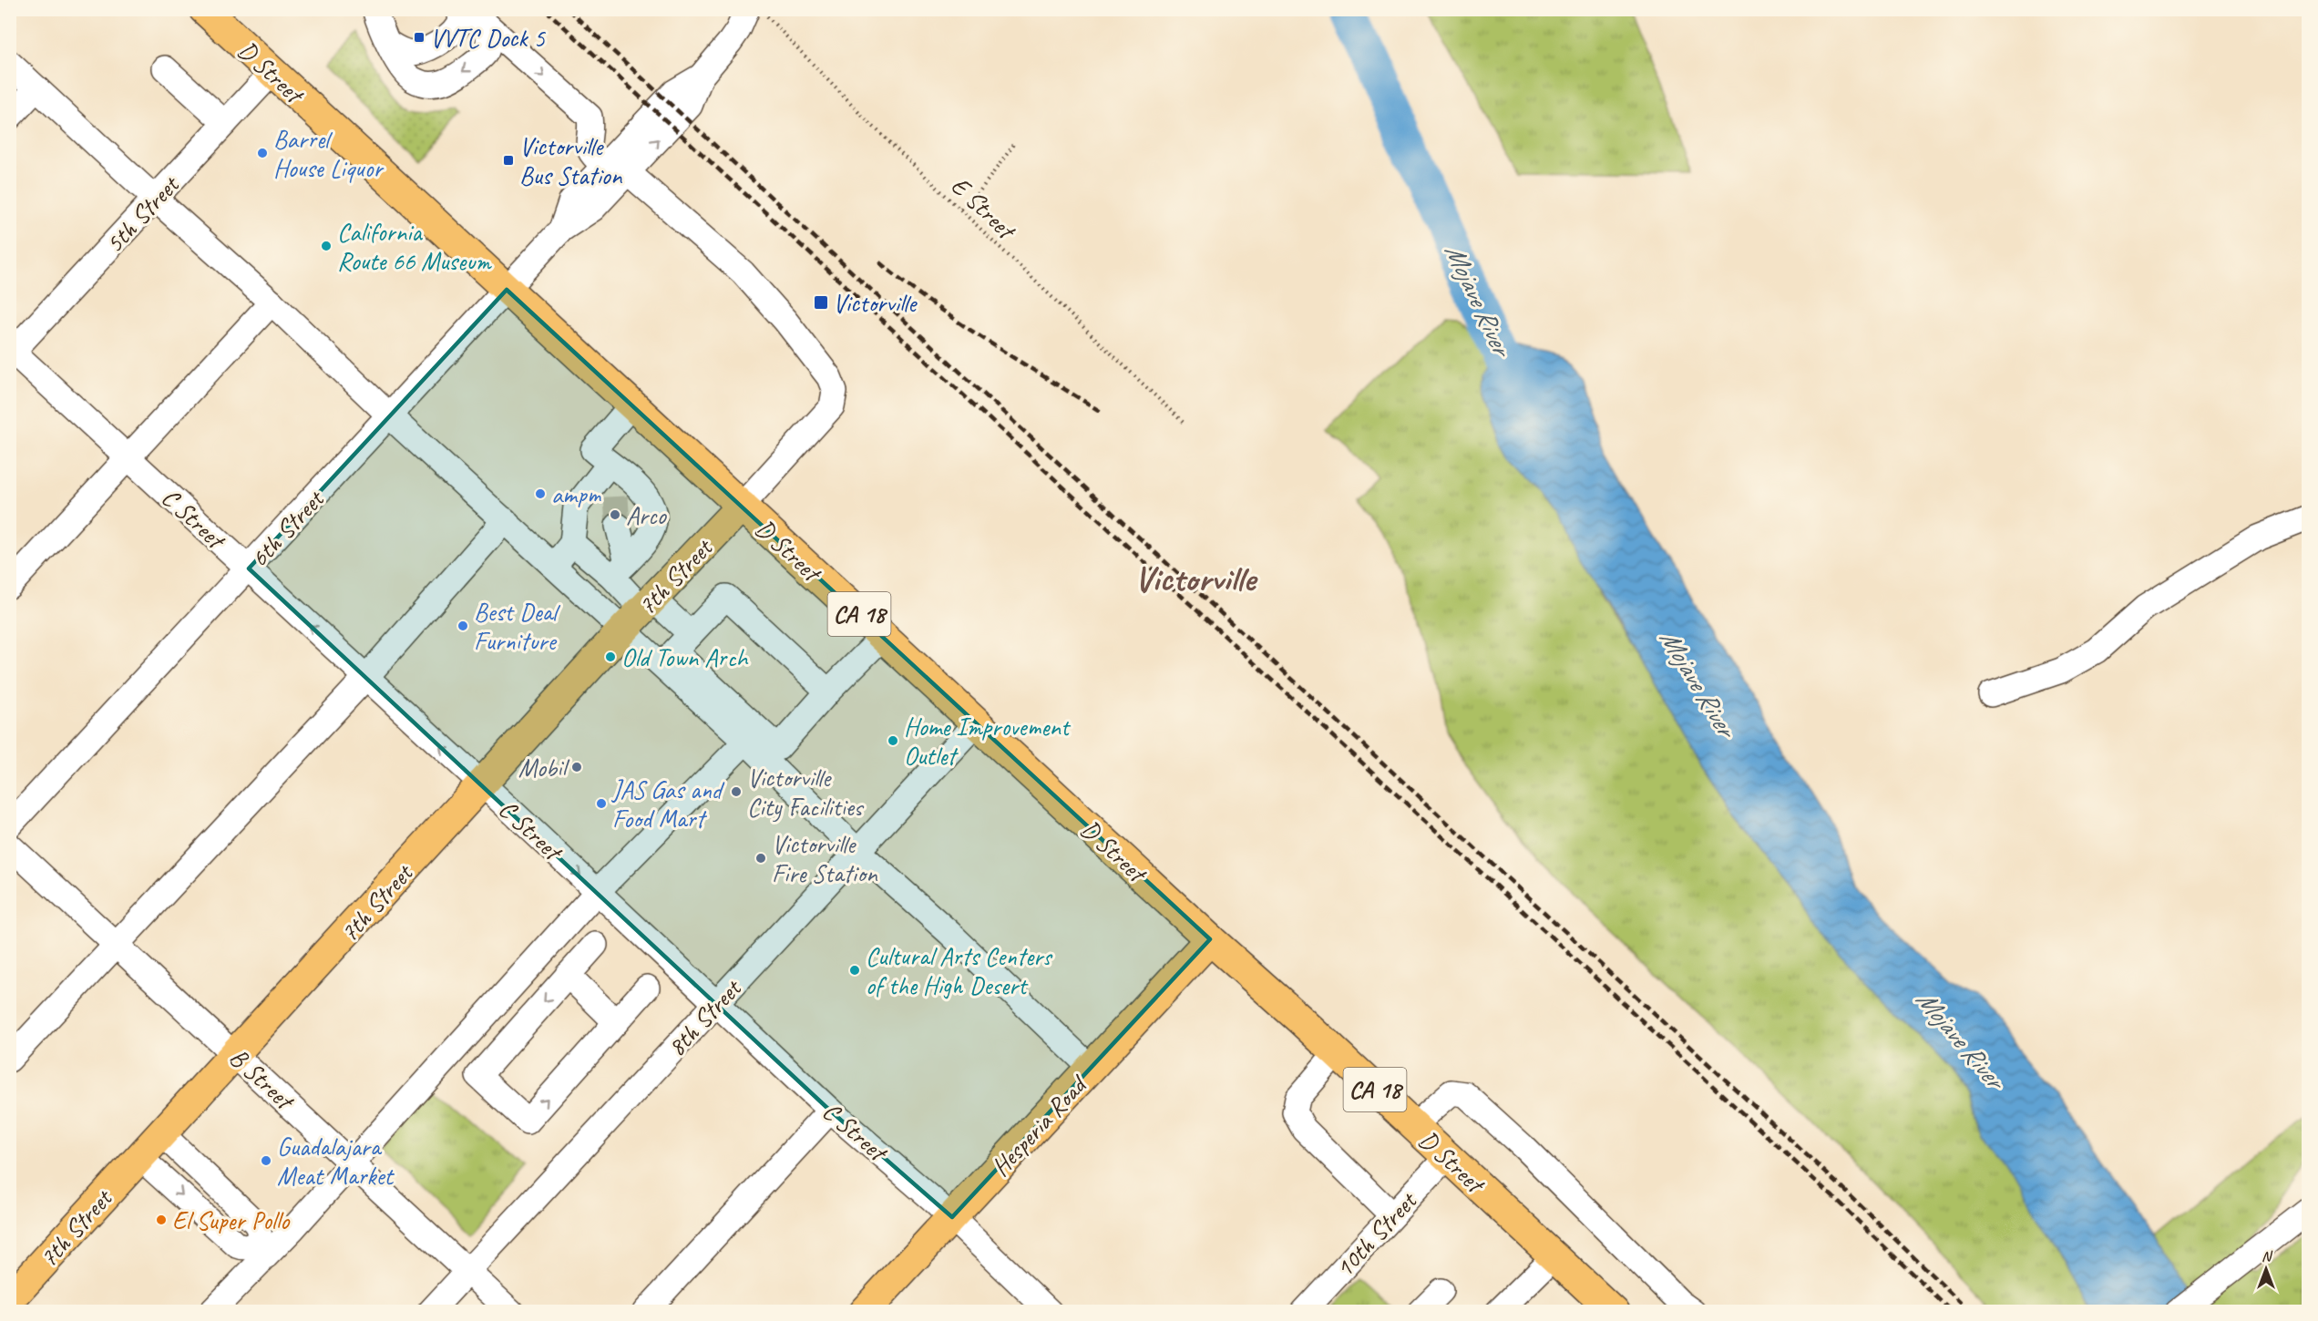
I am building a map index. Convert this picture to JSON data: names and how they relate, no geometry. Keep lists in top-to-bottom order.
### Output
{
  "streets": {
    "main road": [
      "D Street",
      "7th Street",
      "CA 18",
      "Hesperia Road"
    ],
    "street": [
      "5th Street",
      "C Street",
      "6th Street",
      "8th Street",
      "B Street",
      "10th Street"
    ],
    "path": ["E Street"]
  },
  "crossings": [
    ["D Street", "5th Street"],
    ["D Street", "6th Street"],
    ["D Street", "7th Street"],
    ["D Street", "8th Street"],
    ["D Street", "Hesperia Road"],
    ["D Street", "10th Street"],
    ["5th Street", "C Street"],
    ["C Street", "6th Street"],
    ["C Street", "7th Street"],
    ["C Street", "8th Street"],
    ["C Street", "Hesperia Road"],
    ["7th Street", "B Street"],
    ["8th Street", "B Street"]
  ],
  "districts": ["Victorville"],
  "water": ["Mojave River"],
  "places": {
    "transit": ["VVTC Dock 5", "Victorville Bus Station", "Victorville"],
    "other": [
      "Barrel House Liquor",
      "California Route 66 Museum",
      "ampm",
      "Arco",
      "Best Deal Furniture",
      "Old Town Arch",
      "Home Improvement Outlet",
      "Mobil",
      "Victorville City Facilities",
      "JAS Gas and Food Mart",
      "Victorville Fire Station",
      "Cultural Arts Centers of the High Desert",
      "Guadalajara Meat Market",
      "El Super Pollo"
    ]
  },
  "north": "top"
}
